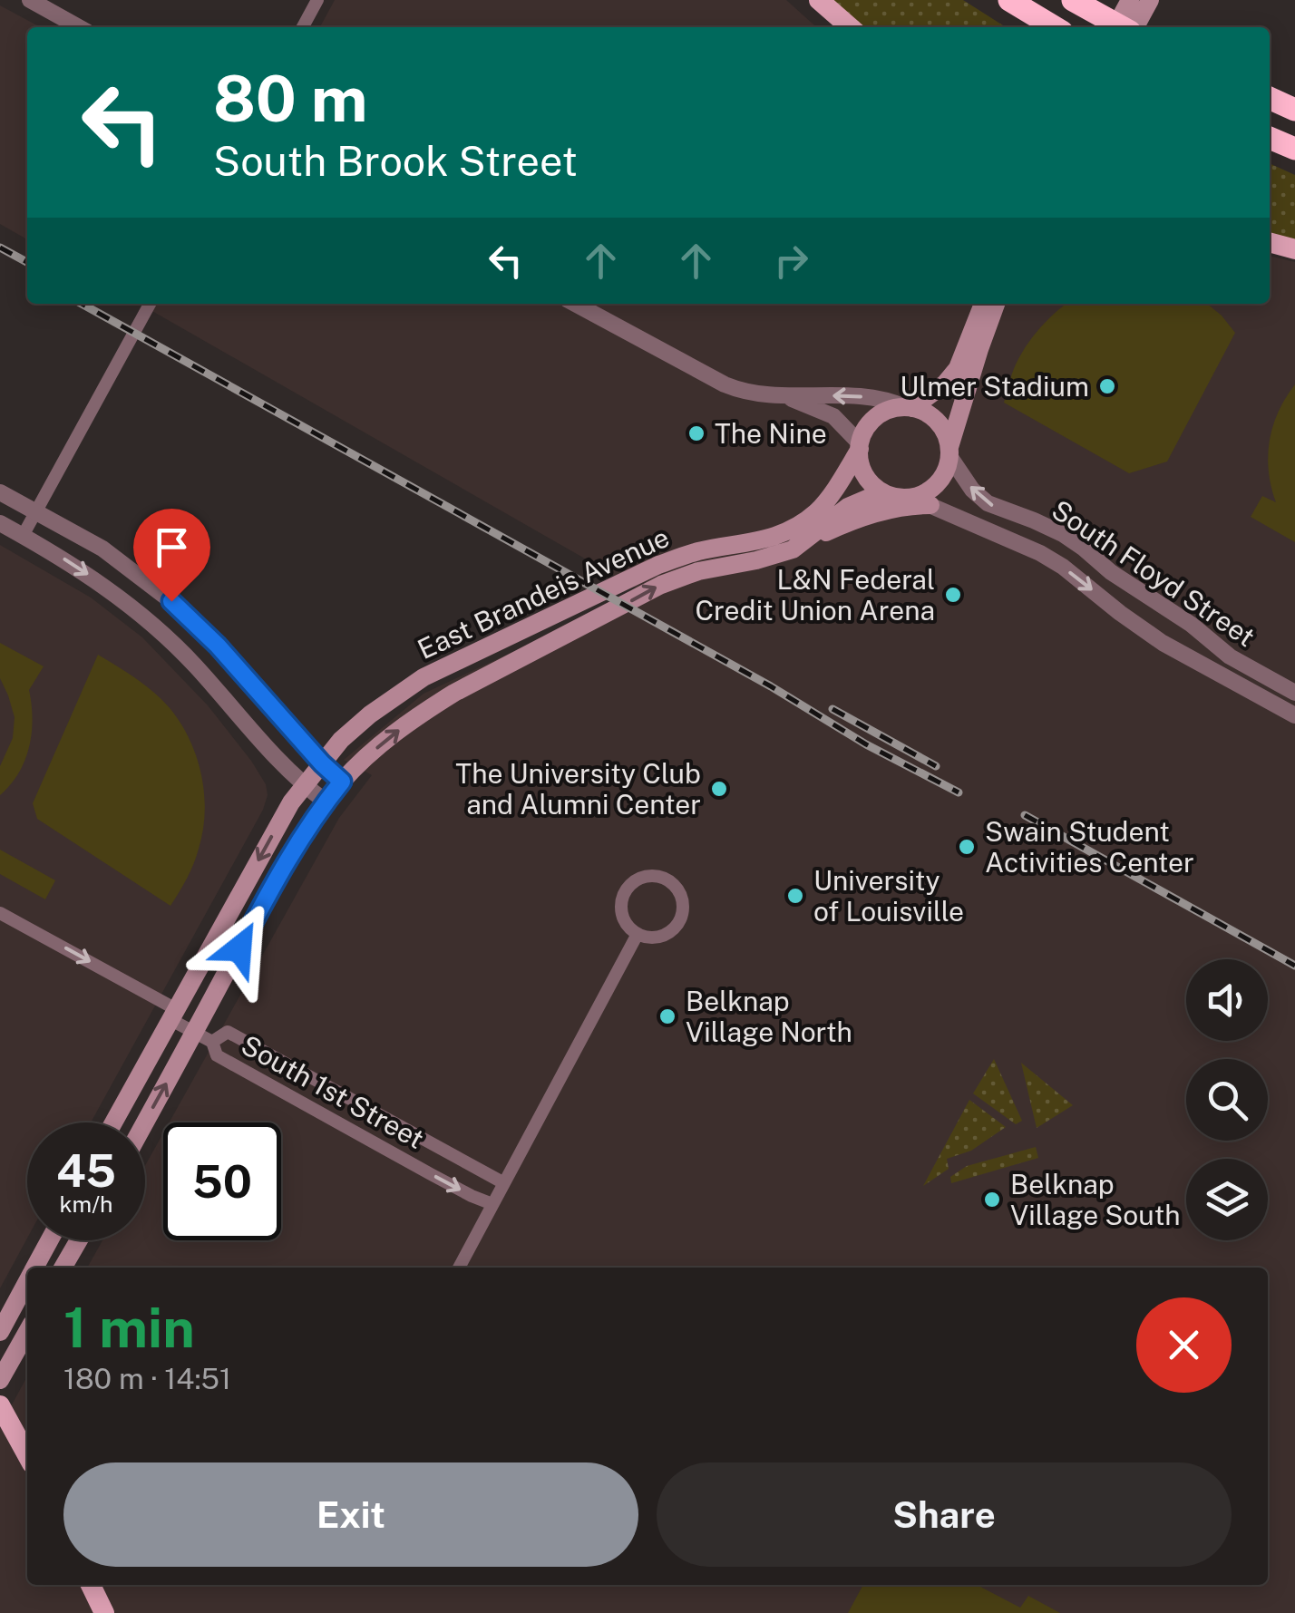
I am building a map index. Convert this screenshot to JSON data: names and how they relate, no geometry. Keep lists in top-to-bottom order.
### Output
{
  "streets": {
    "main road": ["East Brandeis Avenue"],
    "street": ["South Floyd Street", "South 1st Street"]
  },
  "crossings": [
    ["South Floyd Street", "East Brandeis Avenue"]
  ],
  "places": [
    "Ulmer Stadium",
    "The Nine",
    "L&N Federal Credit Union Arena",
    "The University Club and Alumni Center",
    "Swain Student Activities Center",
    "University of Louisville",
    "Belknap Village North",
    "Belknap Village South"
  ],
  "page": {
    "turn": ["80 m", "South Brook Street"],
    "speed": "45 km/h",
    "limit": "50",
    "heading": ["1 min", "180 m · 14:51"],
    "buttons": ["Exit", "Share"]
  }
}
